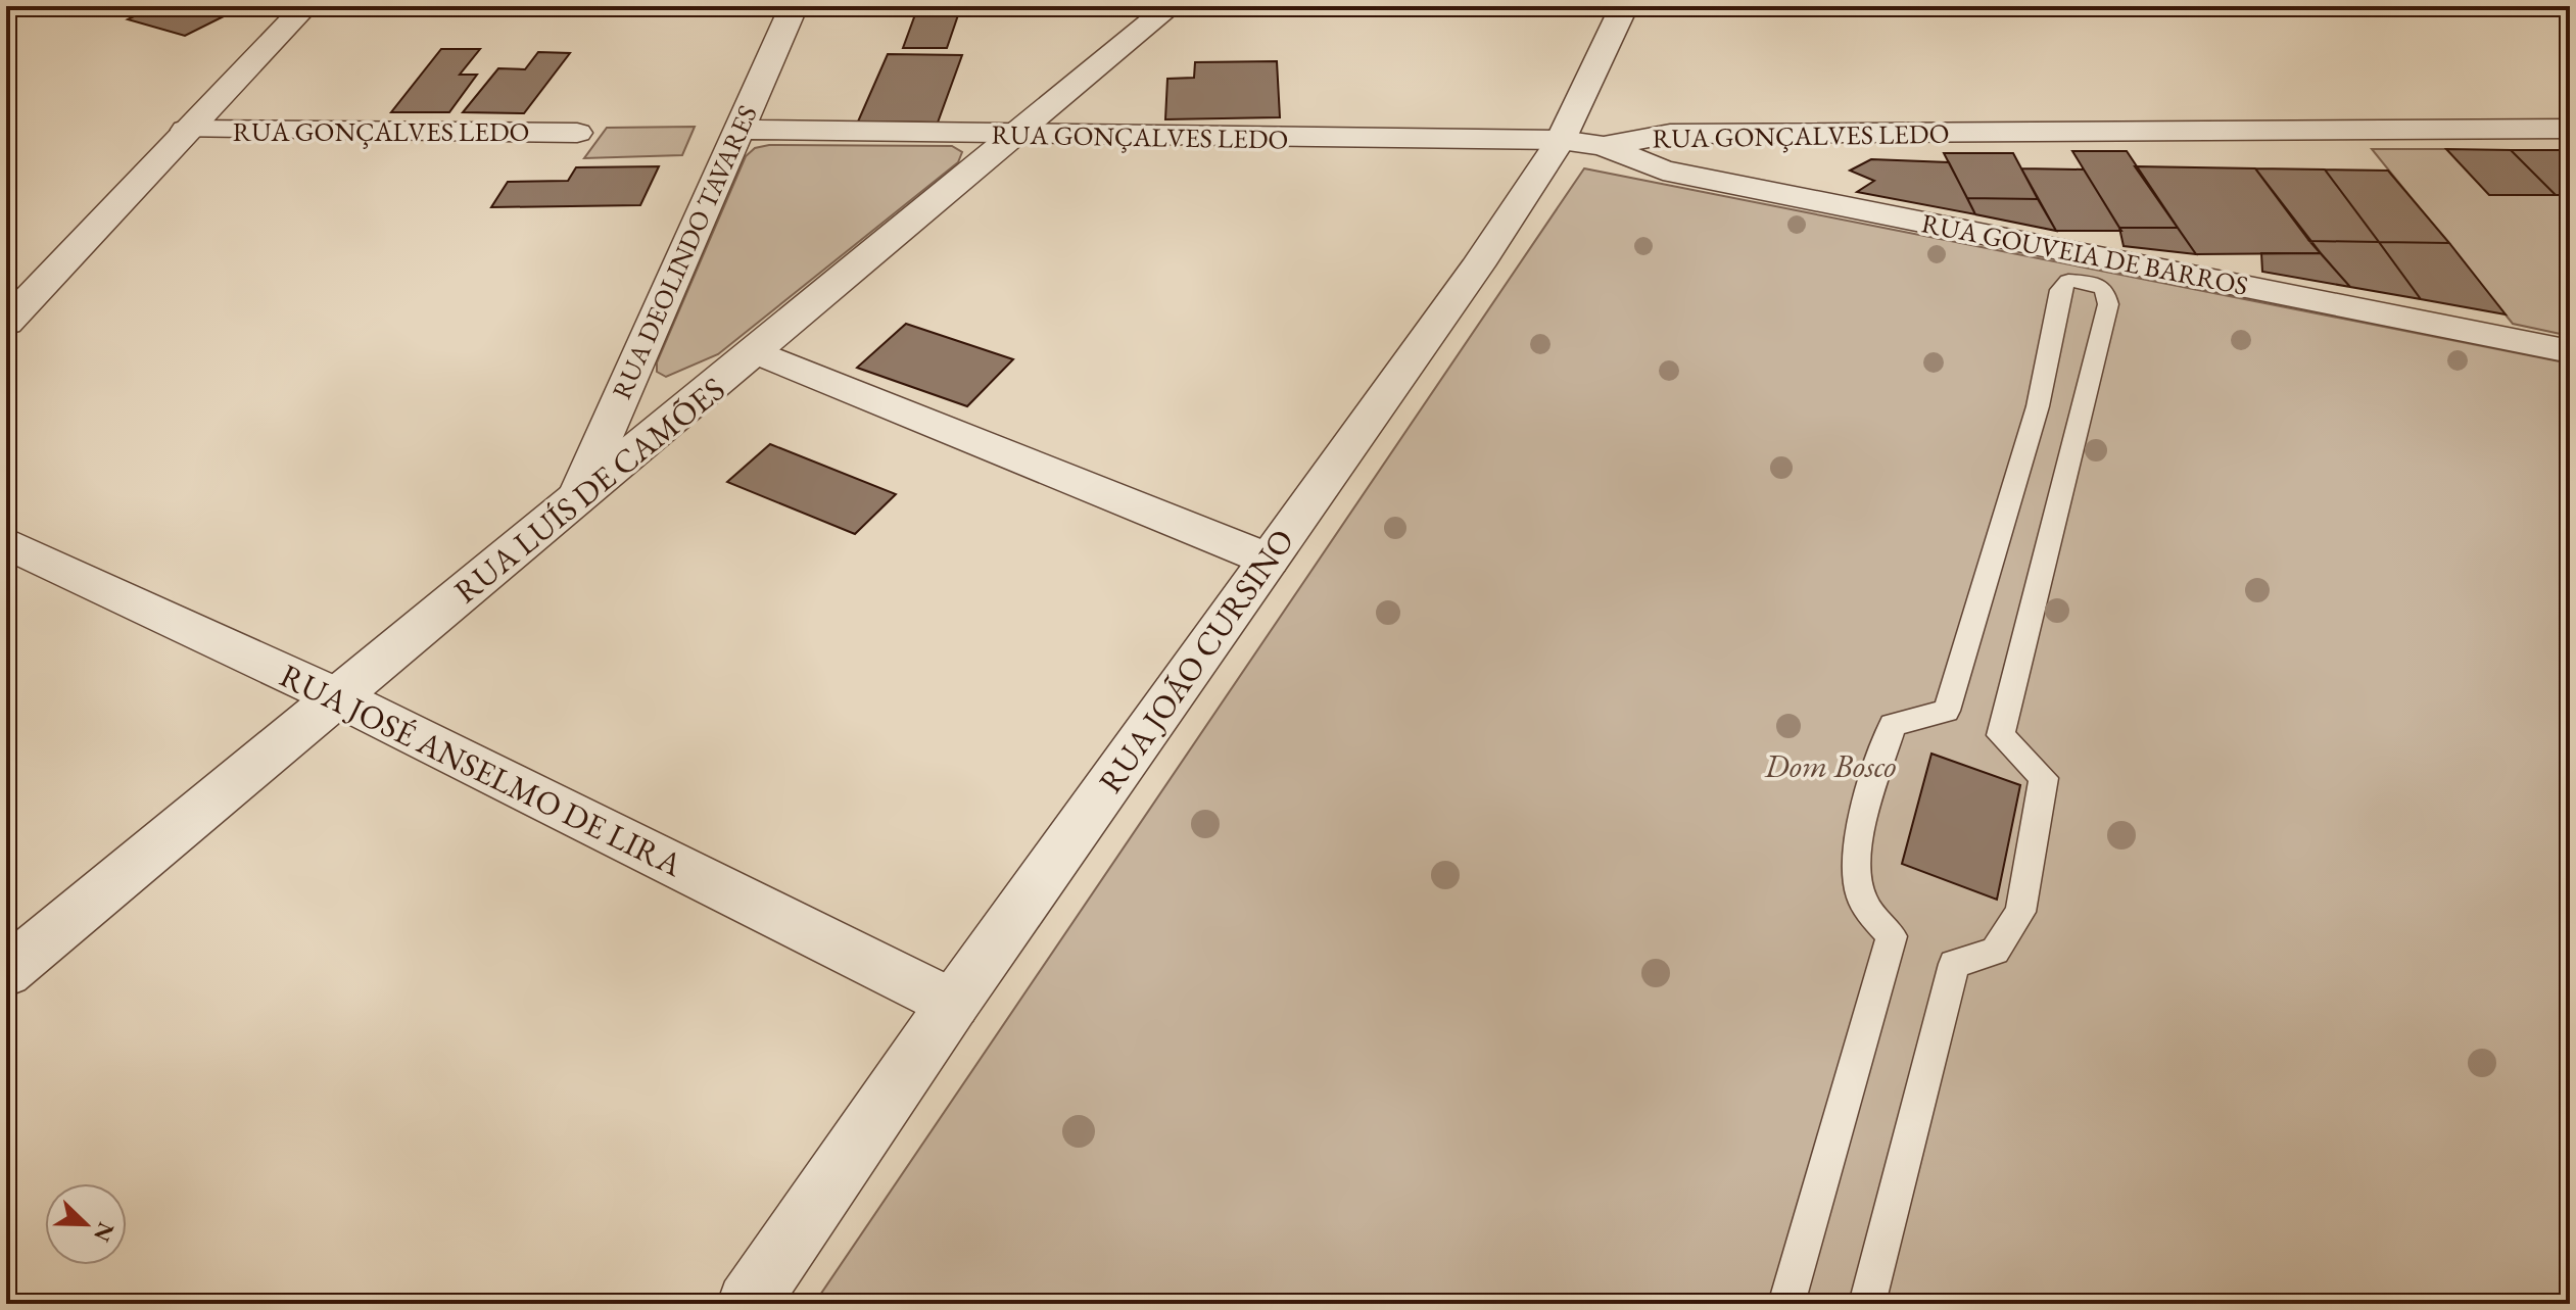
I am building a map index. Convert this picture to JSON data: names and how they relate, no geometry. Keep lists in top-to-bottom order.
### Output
{
  "streets": {
    "street": [
      "RUA GONÇALVES LEDO",
      "RUA DEOLINDO TAVARES",
      "RUA GOUVEIA DE BARROS",
      "RUA LUÍS DE CAMÕES",
      "RUA JOÃO CURSINO",
      "RUA JOSÉ ANSELMO DE LIRA"
    ]
  },
  "crossings": [
    ["RUA GONÇALVES LEDO", "RUA DEOLINDO TAVARES"],
    ["RUA GONÇALVES LEDO", "RUA GOUVEIA DE BARROS"],
    ["RUA GONÇALVES LEDO", "RUA LUÍS DE CAMÕES"],
    ["RUA GONÇALVES LEDO", "RUA JOÃO CURSINO"],
    ["RUA DEOLINDO TAVARES", "RUA LUÍS DE CAMÕES"],
    ["RUA GOUVEIA DE BARROS", "RUA JOÃO CURSINO"],
    ["RUA LUÍS DE CAMÕES", "RUA JOSÉ ANSELMO DE LIRA"],
    ["RUA JOÃO CURSINO", "RUA JOSÉ ANSELMO DE LIRA"]
  ],
  "parks": ["Dom Bosco"],
  "north": "bottom right"
}
